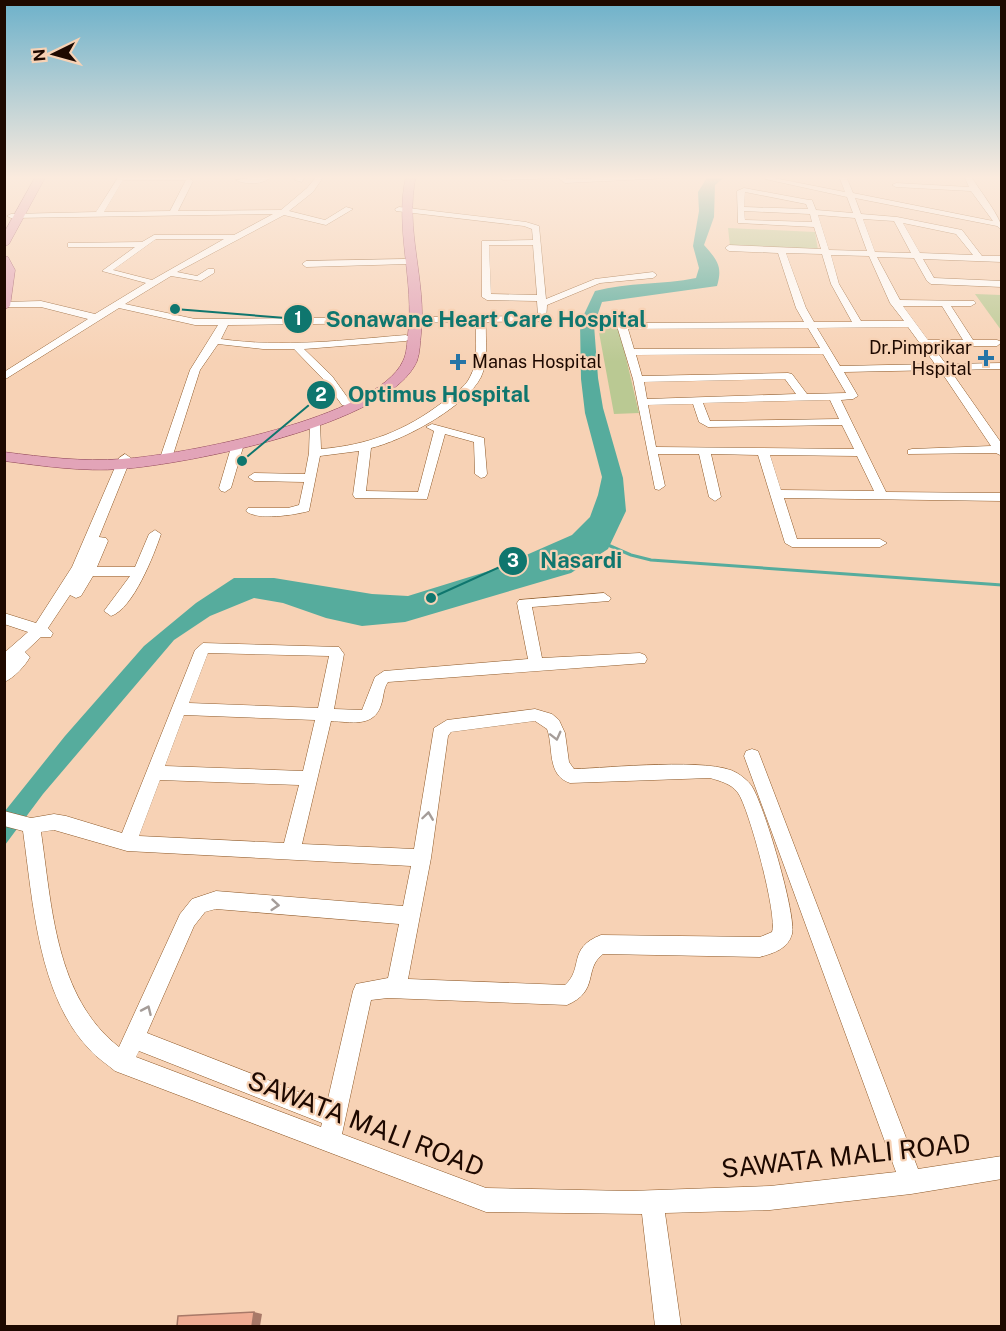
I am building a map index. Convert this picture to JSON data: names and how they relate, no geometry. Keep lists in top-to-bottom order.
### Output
{
  "streets": {
    "street": ["SAWATA MALI ROAD"]
  },
  "places": {
    "other": ["Sonawane Heart Care Hospital", "Optimus Hospital", "Nasardi"],
    "health": ["Dr.Pimprikar Hspital", "Manas Hospital"]
  },
  "north": "left"
}
